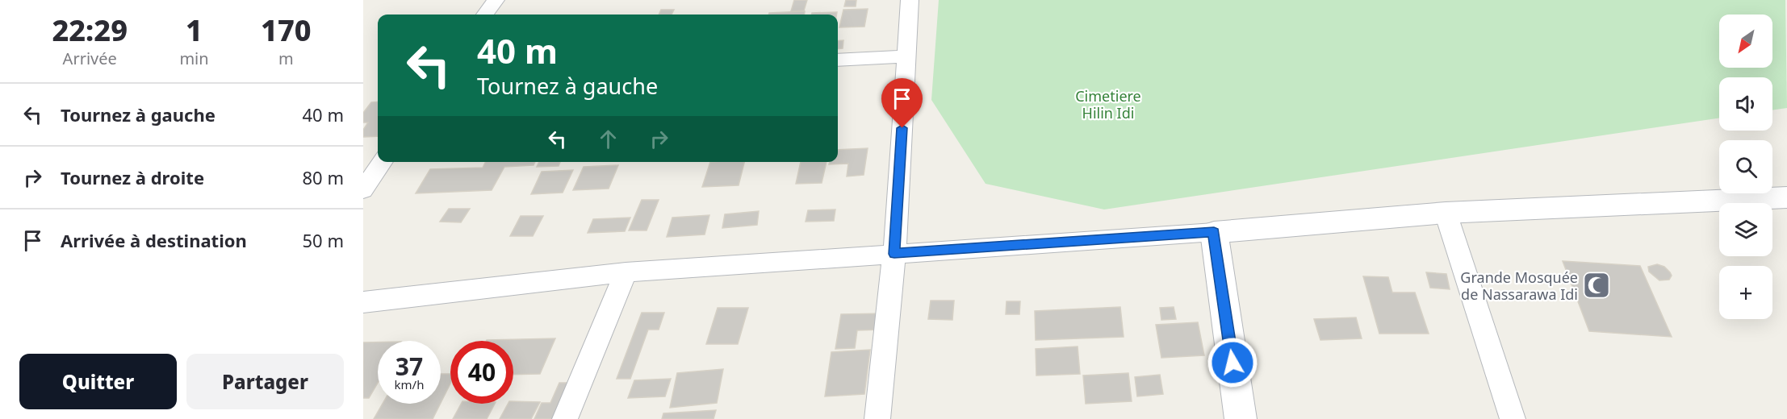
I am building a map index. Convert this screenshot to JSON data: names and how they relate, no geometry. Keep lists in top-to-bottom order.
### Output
{
  "parks": ["Cimetiere Hilin Idi"],
  "places": {
    "mosque": ["Grande Mosquée de Nassarawa Idi"]
  },
  "north": "bottom left",
  "page": {
    "eta": [
      "22:29",
      "Arrivée",
      "1",
      "min",
      "170",
      "m"
    ],
    "map_buttons": "+",
    "turn": ["40 m", "Tournez à gauche"],
    "list": [
      {
        "name": "Tournez à gauche",
        "value": "40 m"
      },
      {
        "name": "Tournez à droite",
        "value": "80 m"
      },
      {
        "name": "Arrivée à destination",
        "value": "50 m"
      }
    ],
    "speed": "37 km/h",
    "limit": "40",
    "buttons": ["Quitter", "Partager"]
  }
}
